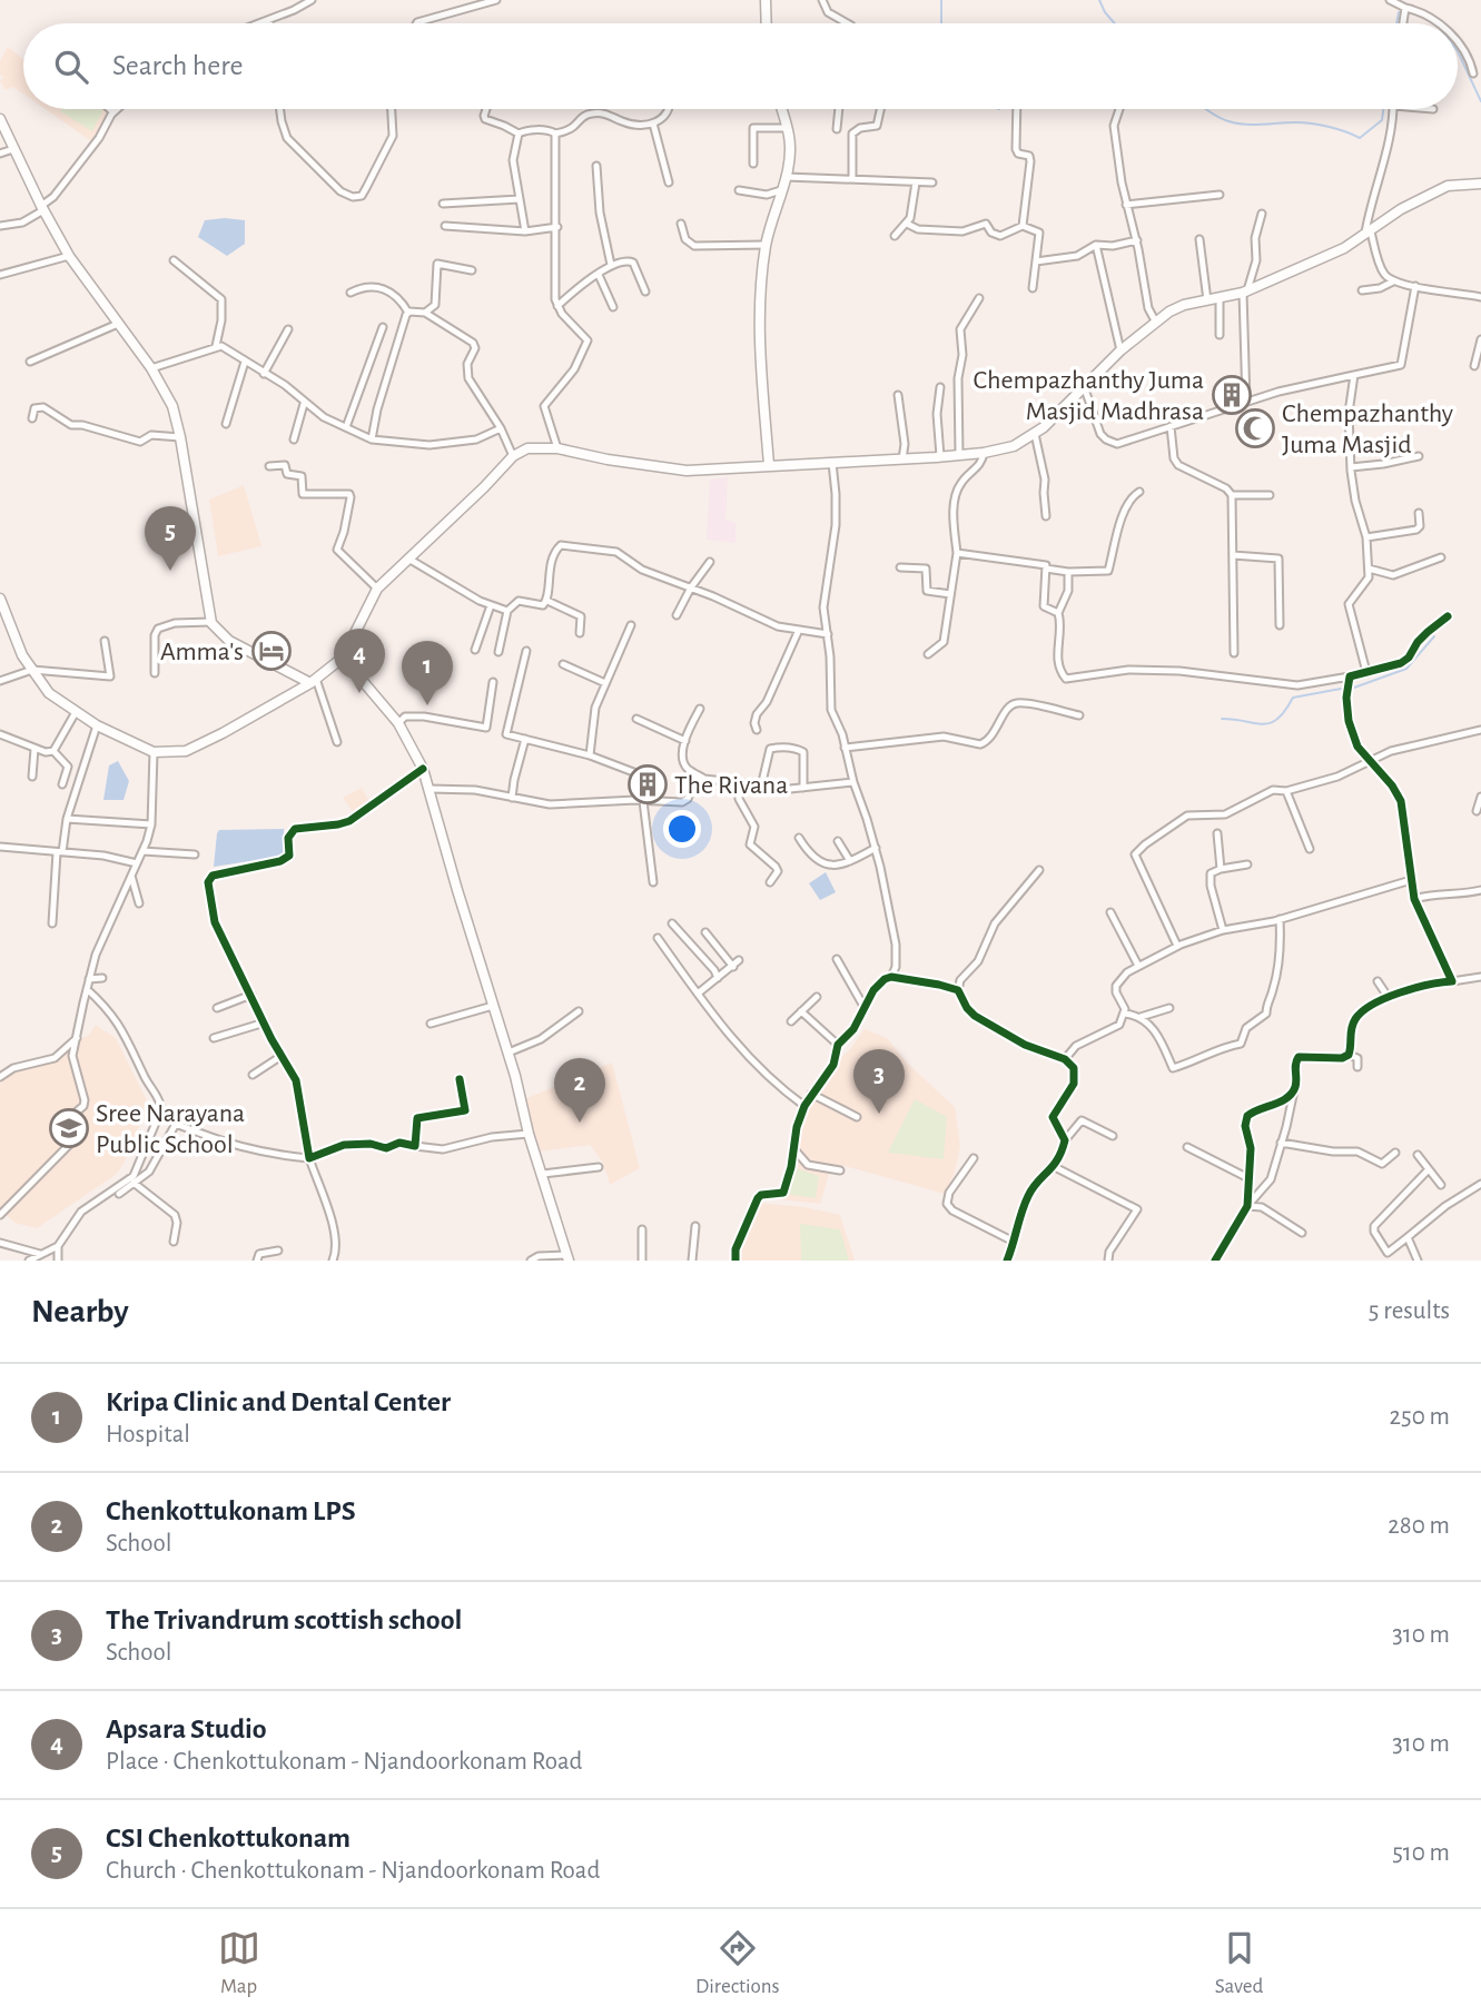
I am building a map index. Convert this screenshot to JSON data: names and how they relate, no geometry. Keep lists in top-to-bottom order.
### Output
{
  "places": {
    "building": ["Chempazhanthy Juma Masjid Madhrasa", "The Rivana"],
    "mosque": ["Chempazhanthy Juma Masjid"],
    "hotel": ["Amma's"],
    "school or university": ["Sree Narayana Public School"]
  },
  "page": {
    "search": "Search here",
    "pins": [
      "5",
      "4",
      "1",
      "3",
      "2"
    ],
    "heading": ["Nearby", "5 results"],
    "list": [
      {
        "mark": "1",
        "name": "Kripa Clinic and Dental Center",
        "note": "Hospital",
        "value": "250 m"
      },
      {
        "mark": "2",
        "name": "Chenkottukonam LPS",
        "note": "School",
        "value": "280 m"
      },
      {
        "mark": "3",
        "name": "The Trivandrum scottish school",
        "note": "School",
        "value": "310 m"
      },
      {
        "mark": "4",
        "name": "Apsara Studio",
        "note": "Place · Chenkottukonam - Njandoorkonam Road",
        "value": "310 m"
      },
      {
        "mark": "5",
        "name": "CSI Chenkottukonam",
        "note": "Church · Chenkottukonam - Njandoorkonam Road",
        "value": "510 m"
      }
    ],
    "nav": ["Map", "Directions", "Saved"]
  }
}
